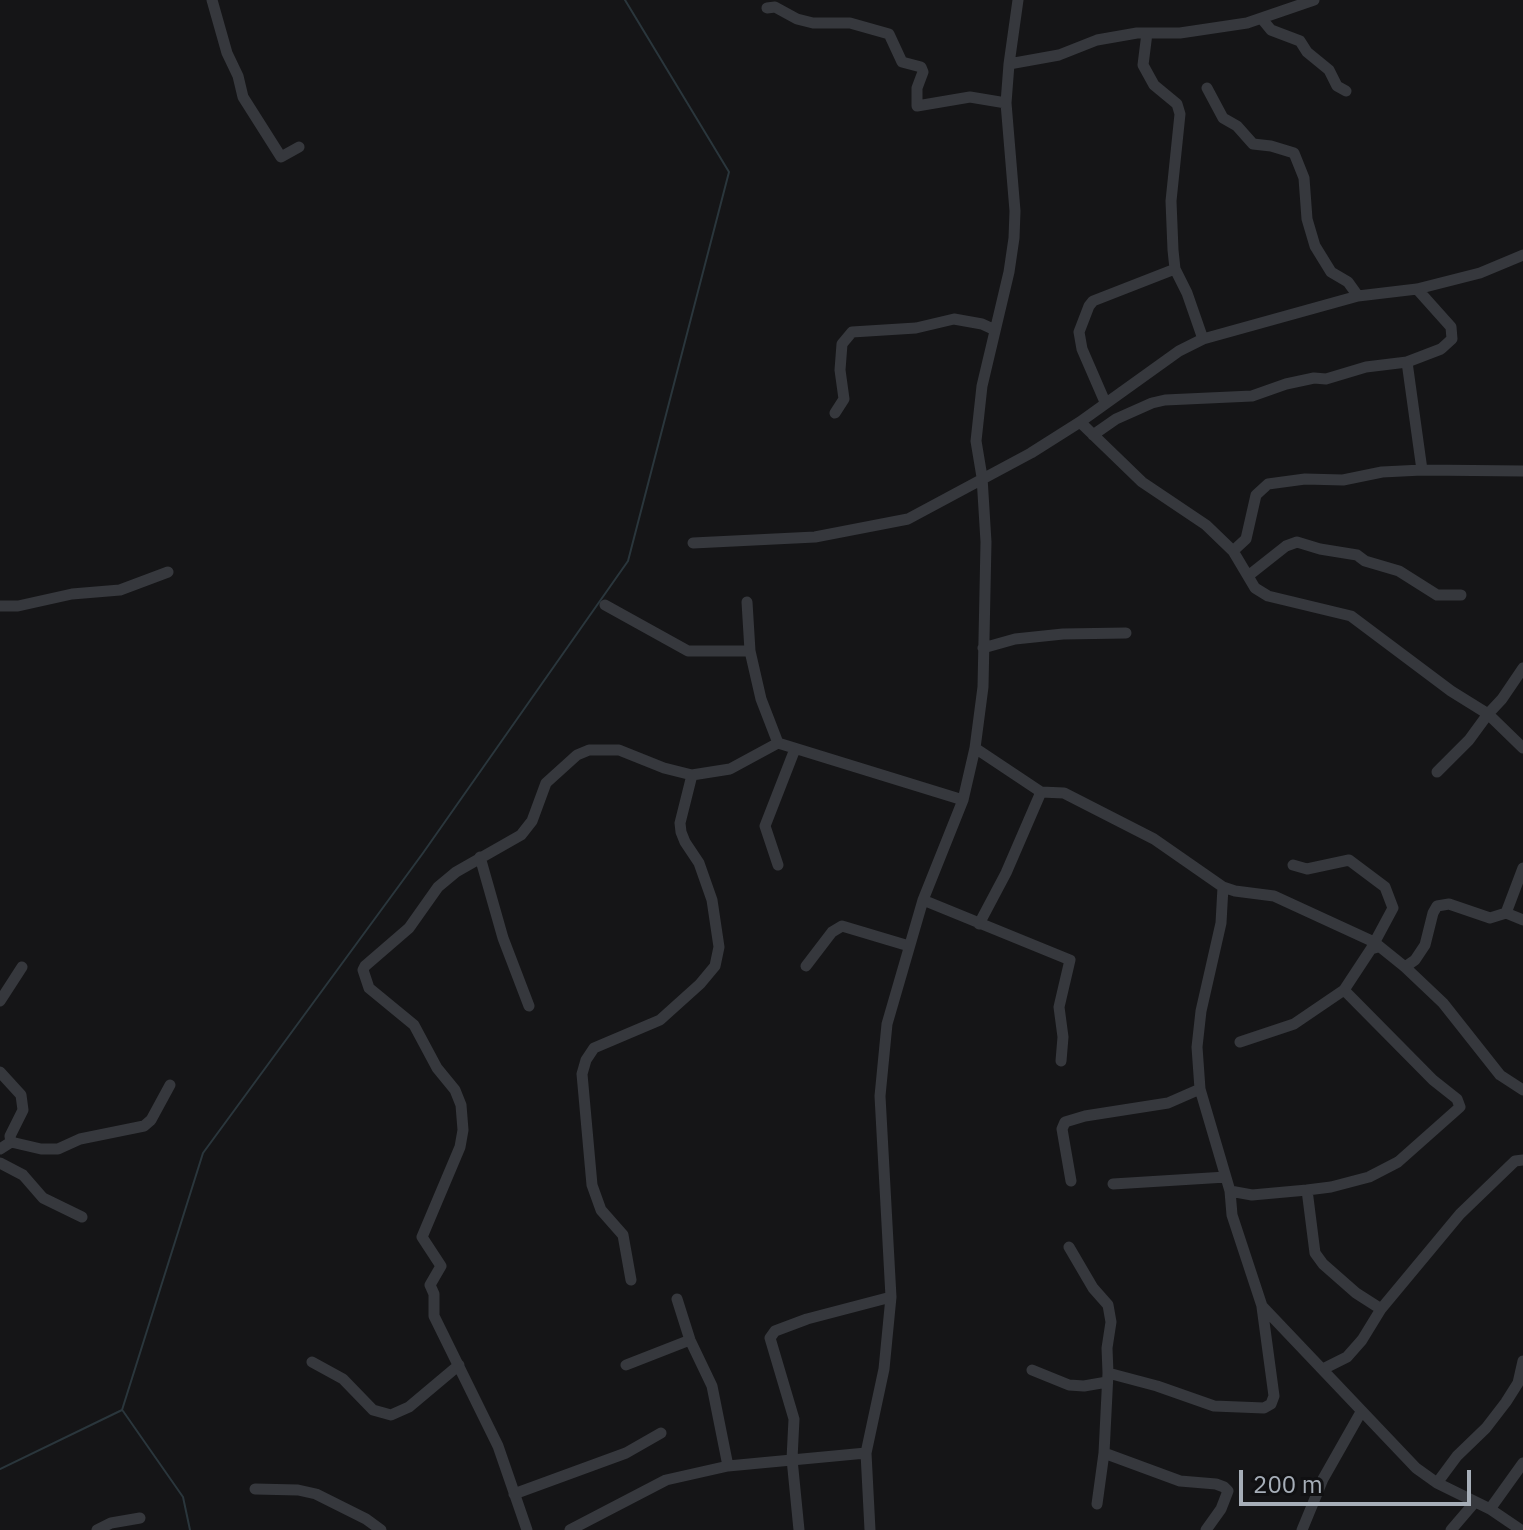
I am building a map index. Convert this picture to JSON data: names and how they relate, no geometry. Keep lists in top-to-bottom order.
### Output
{
  "scale_bar": "200 m"
}
